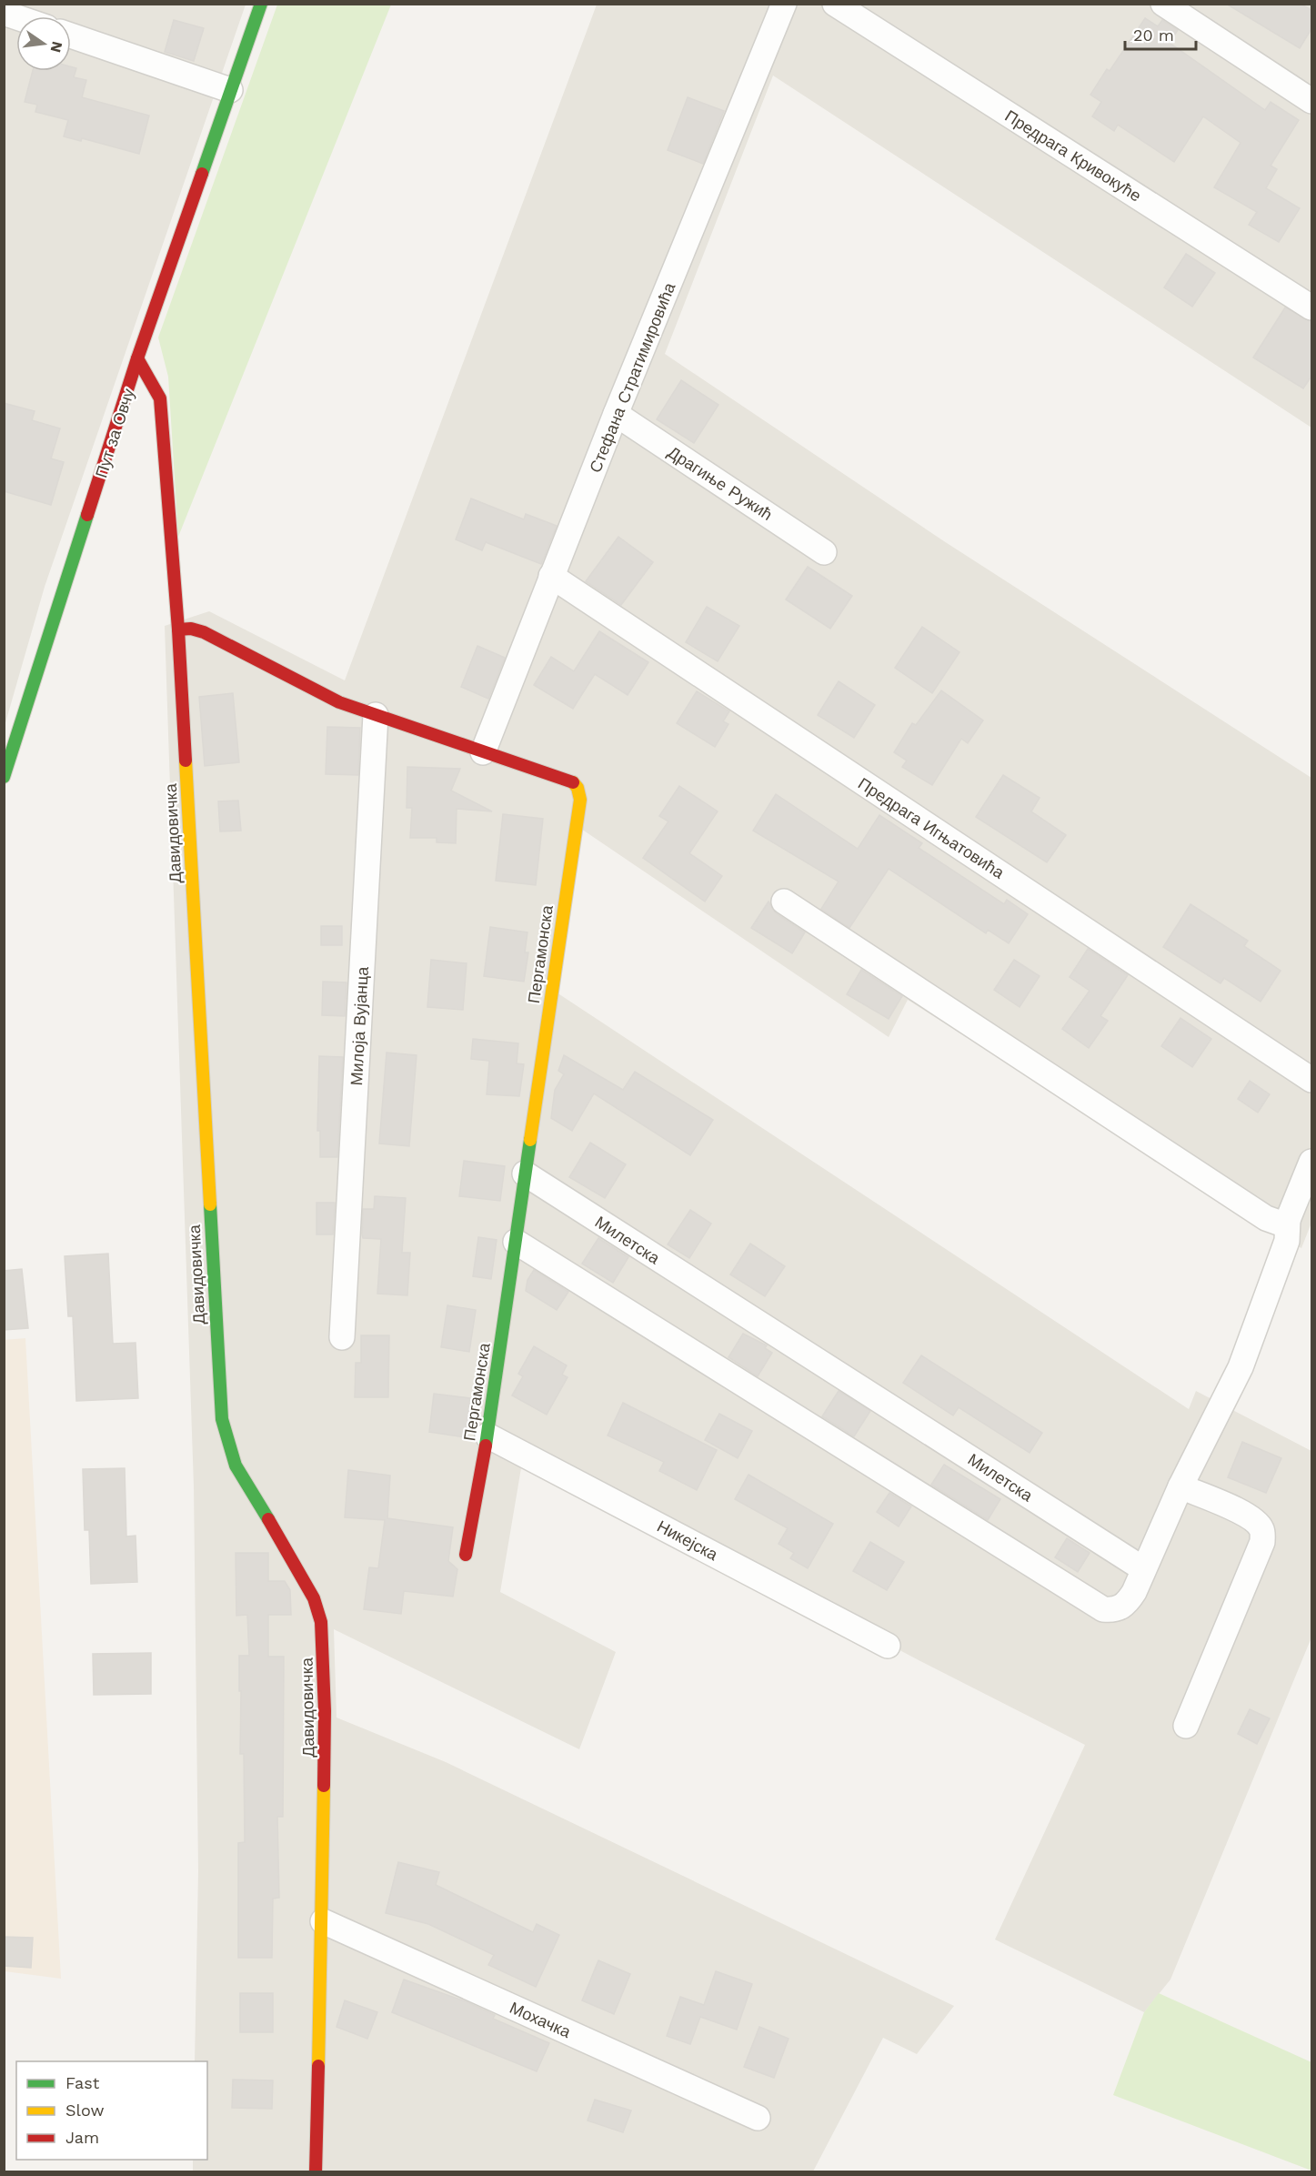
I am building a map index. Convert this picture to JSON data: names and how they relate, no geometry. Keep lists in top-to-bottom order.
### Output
{
  "streets": {
    "street": [
      "Предрага Кривокуће",
      "Стефана Стратимировића",
      "Пут за Овчу",
      "Драгиње Ружић",
      "Предрага Игњатовића",
      "Давидовичка",
      "Пергамонска",
      "Милоја Вујанца",
      "Милетска",
      "Никејска",
      "Мохачка"
    ]
  },
  "crossings": [
    ["Стефана Стратимировића", "Драгиње Ружић"],
    ["Стефана Стратимировића", "Предрага Игњатовића"],
    ["Стефана Стратимировића", "Пергамонска"],
    ["Пут за Овчу", "Давидовичка"],
    ["Давидовичка", "Пергамонска"],
    ["Давидовичка", "Мохачка"],
    ["Пергамонска", "Милоја Вујанца"],
    ["Пергамонска", "Милетска"],
    ["Пергамонска", "Никејска"]
  ],
  "legend": ["Fast", "Slow", "Jam"],
  "scale_bar": "20 m",
  "north": "right"
}
